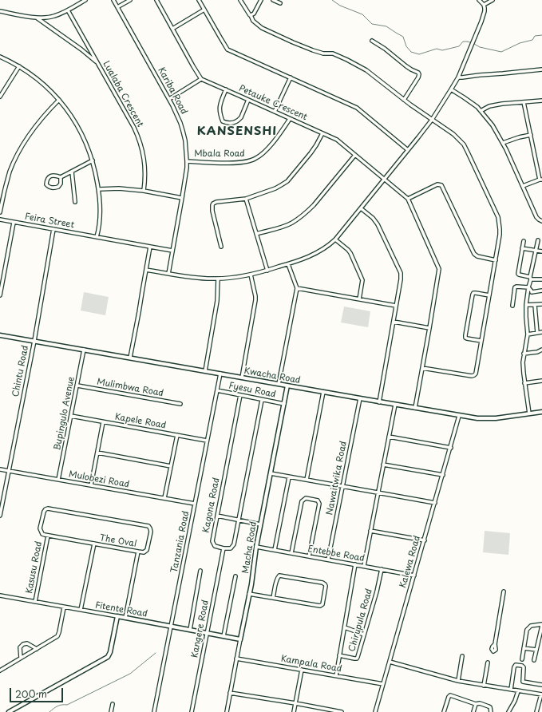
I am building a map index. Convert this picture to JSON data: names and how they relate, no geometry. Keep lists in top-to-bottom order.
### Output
{
  "streets": {
    "main road": ["Kwacha Road", "Macha Road", "Fitente Road"],
    "street": [
      "Kariba Road",
      "Lualaba Crescent",
      "Petauke Crescent",
      "Mbala Road",
      "Feira Street",
      "Chintu Road",
      "Mulimbwa Road",
      "Fyesu Road",
      "Bupingulo Avenue",
      "Kapele Road",
      "Nawaitwika Road",
      "Mulobezi Road",
      "Kagona Road",
      "The Oval",
      "Tanzania Road",
      "Entebbe Road",
      "Kalewa Road",
      "Kasusu Road",
      "Chirupula Road",
      "Kangere Road",
      "Kampala Road"
    ]
  },
  "crossings": [
    ["Kariba Road", "Mbala Road"],
    ["Kariba Road", "Feira Street"],
    ["Petauke Crescent", "Mbala Road"],
    ["Feira Street", "Chintu Road"],
    ["Chintu Road", "Kwacha Road"],
    ["Chintu Road", "Mulobezi Road"],
    ["Kwacha Road", "Bupingulo Avenue"],
    ["Kwacha Road", "Nawaitwika Road"],
    ["Kwacha Road", "Tanzania Road"],
    ["Kwacha Road", "Macha Road"],
    ["Kwacha Road", "Kalewa Road"],
    ["Mulimbwa Road", "Bupingulo Avenue"],
    ["Fyesu Road", "Kagona Road"],
    ["Fyesu Road", "Tanzania Road"],
    ["Fyesu Road", "Macha Road"],
    ["Bupingulo Avenue", "Kapele Road"],
    ["Bupingulo Avenue", "Mulobezi Road"],
    ["Kapele Road", "Tanzania Road"],
    ["Nawaitwika Road", "Entebbe Road"],
    ["Mulobezi Road", "Tanzania Road"],
    ["Kagona Road", "Kangere Road"],
    ["The Oval", "Kasusu Road"],
    ["Tanzania Road", "Fitente Road"],
    ["Macha Road", "Entebbe Road"],
    ["Macha Road", "Fitente Road"],
    ["Macha Road", "Kampala Road"],
    ["Entebbe Road", "Kalewa Road"],
    ["Entebbe Road", "Chirupula Road"],
    ["Kalewa Road", "Kampala Road"],
    ["Kasusu Road", "Fitente Road"],
    ["Fitente Road", "Kangere Road"]
  ],
  "districts": ["KANSENSHI"],
  "scale_bar": "200 m"
}
